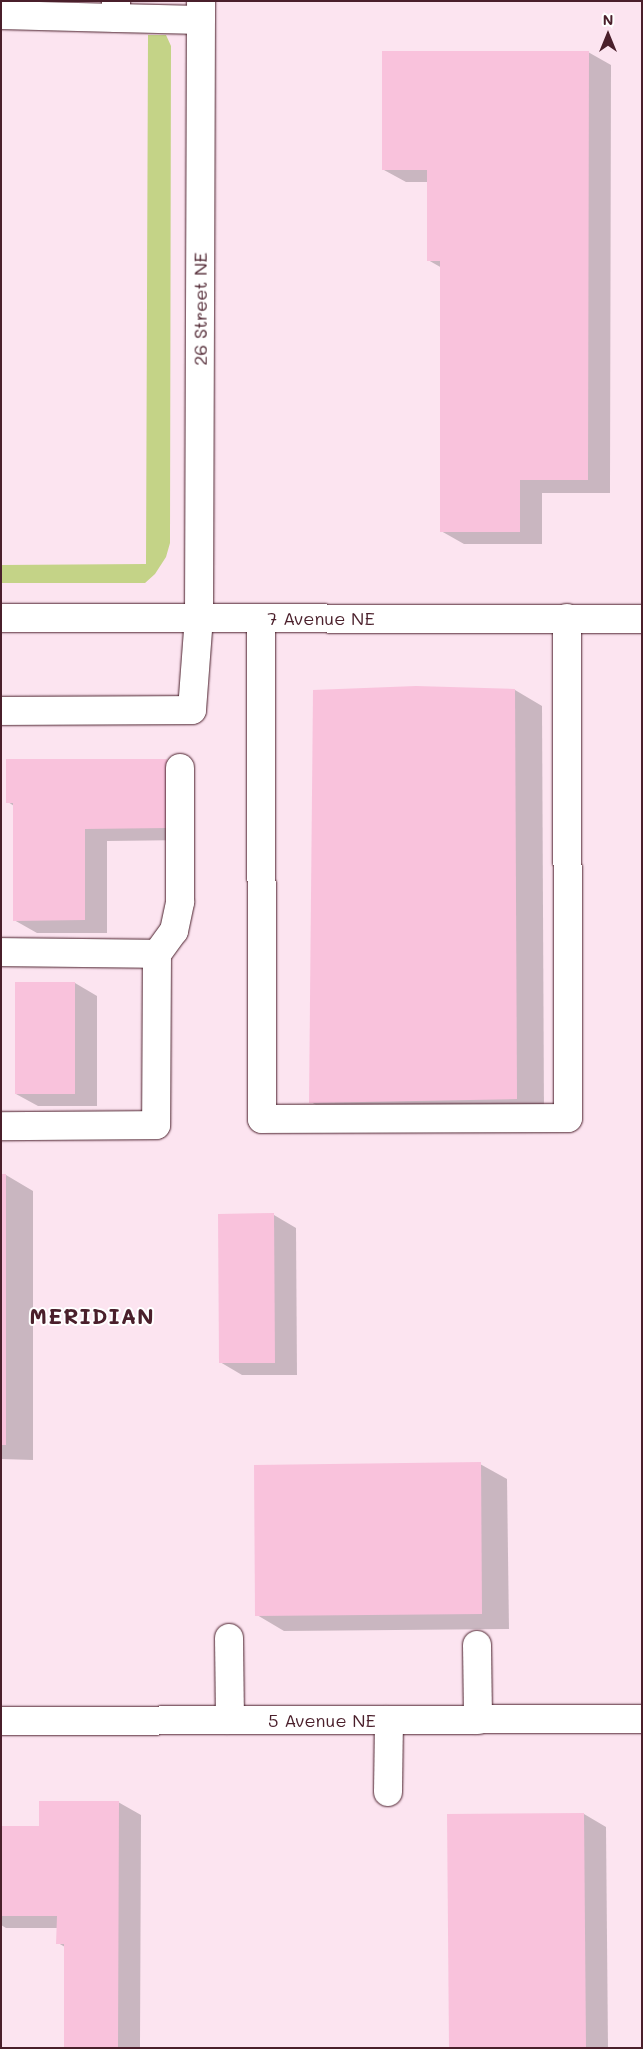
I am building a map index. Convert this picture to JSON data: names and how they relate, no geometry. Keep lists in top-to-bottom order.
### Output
{
  "streets": {
    "street": ["26 Street NE", "7 Avenue NE", "5 Avenue NE"]
  },
  "crossings": [
    ["26 Street NE", "7 Avenue NE"]
  ],
  "districts": ["MERIDIAN"],
  "north": "top"
}
